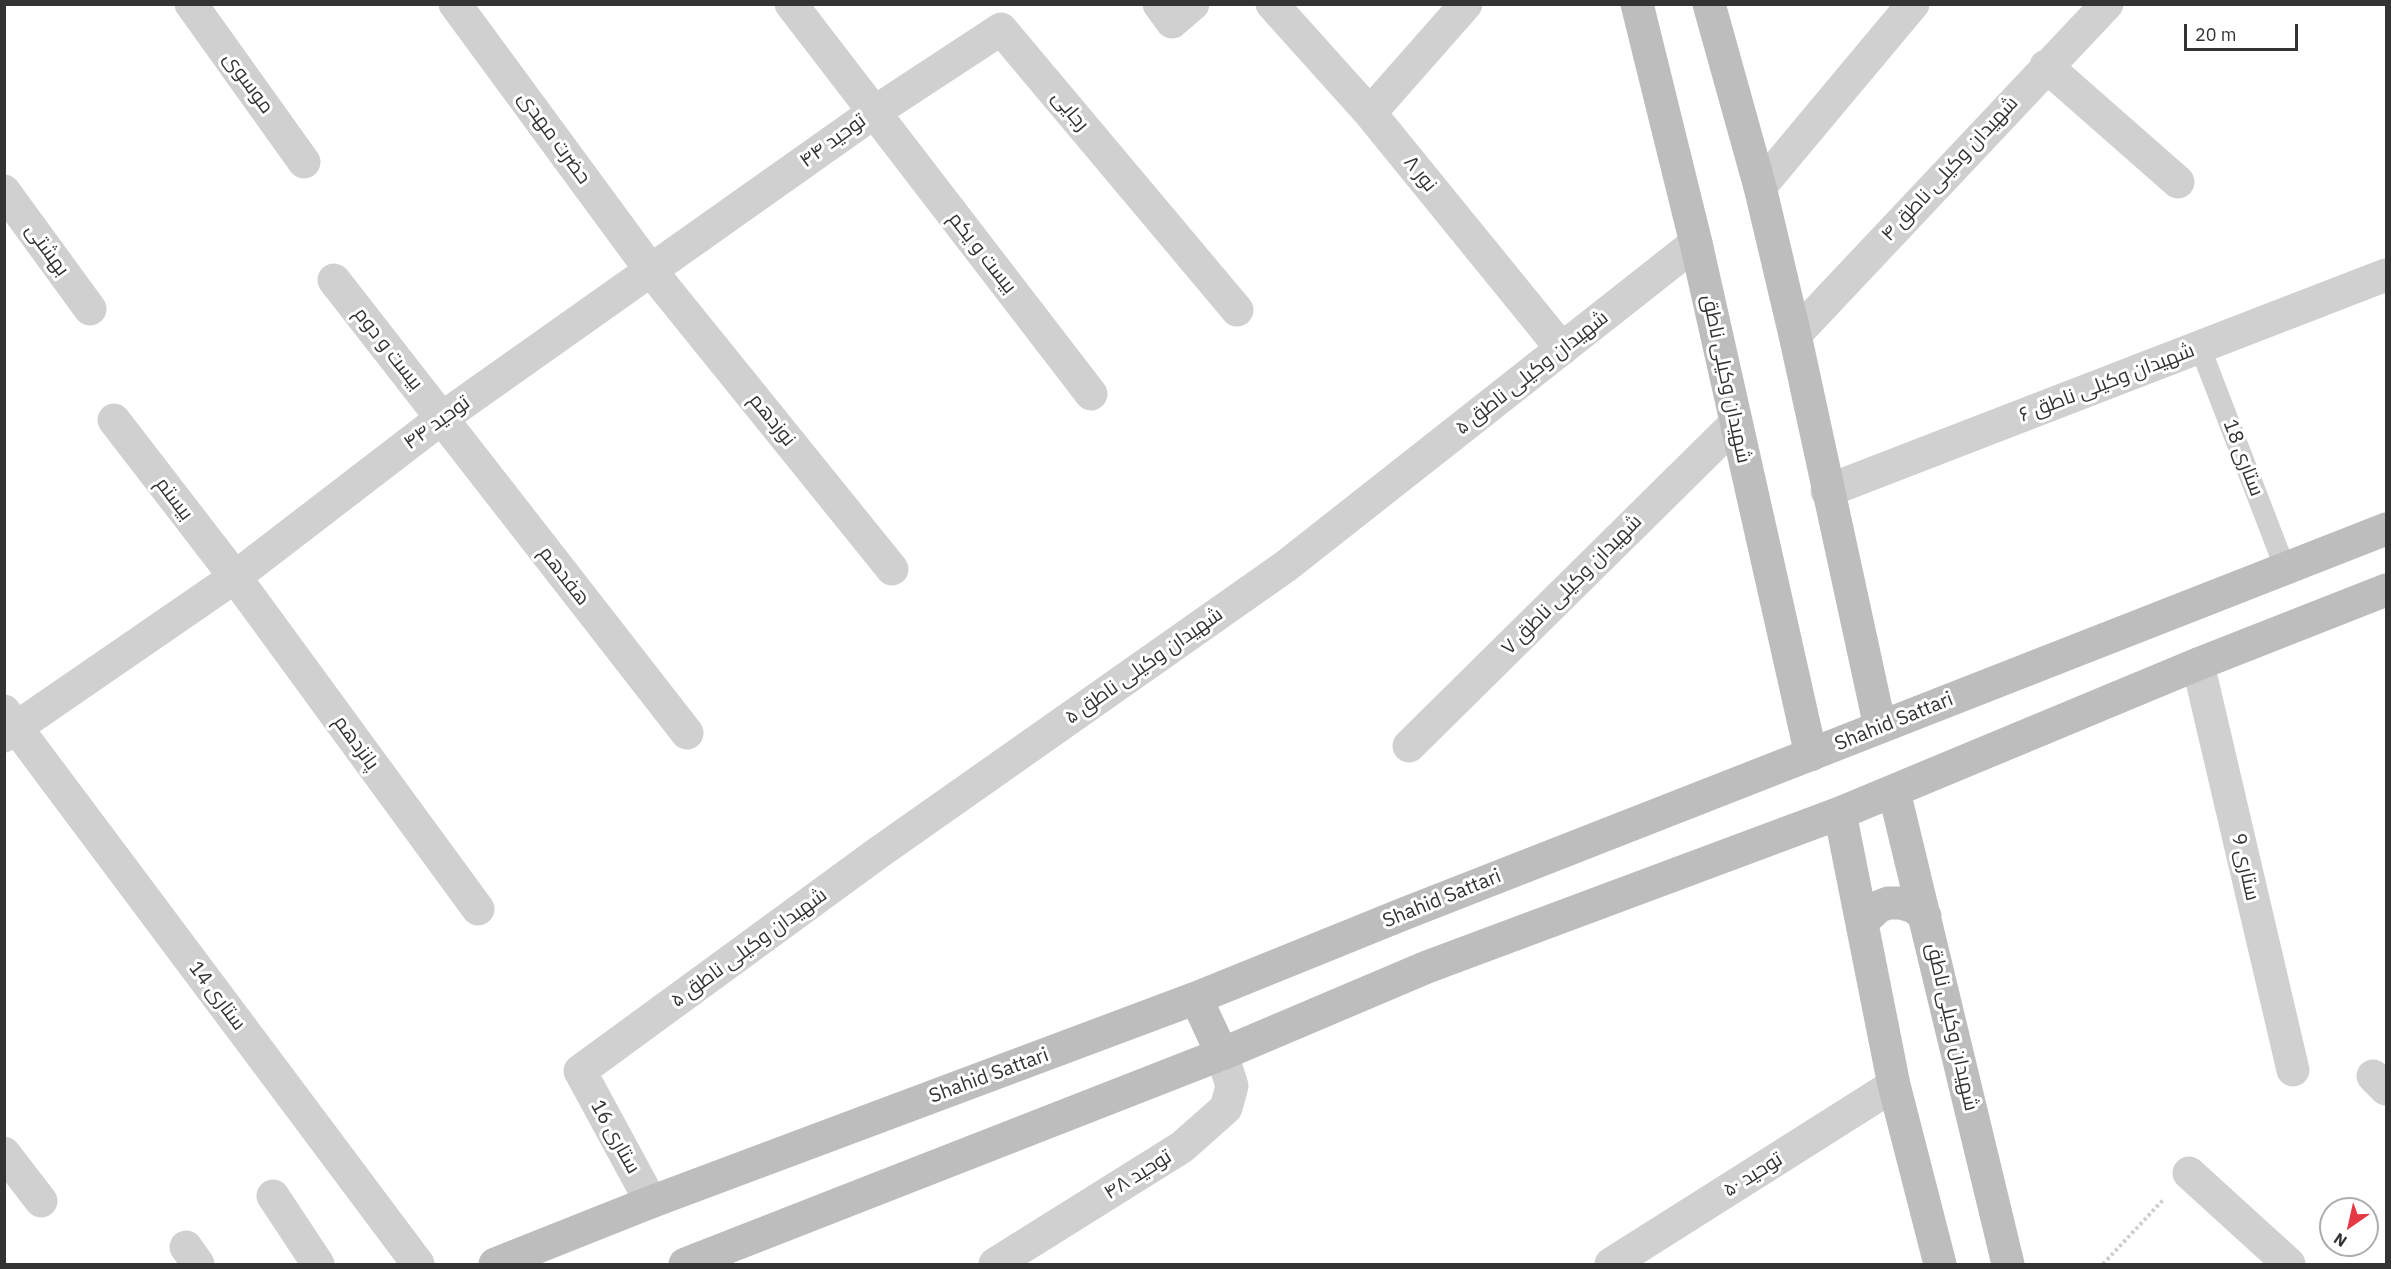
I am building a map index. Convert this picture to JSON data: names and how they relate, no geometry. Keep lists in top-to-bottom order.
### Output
{
  "streets": {
    "main road": ["شهیدان وکیلی ناطق", "Shahid Sattari"],
    "street": [
      "موسوی",
      "رجایی",
      "حضرت مهدی",
      "توحید ۴۴",
      "شهیدان وکیلی ناطق ۴",
      "نور ۸",
      "بهشتی",
      "بیست و یکم",
      "بیست و دوم",
      "شهیدان وکیلی ناطق ۵",
      "شهیدان وکیلی ناطق ۶",
      "نوزدهم",
      "بیستم",
      "هفدهم",
      "شهیدان وکیلی ناطق ۷",
      "پانزدهم",
      "ستاری 9",
      "ستاری 14",
      "ستاری 16",
      "توحید ۴۸",
      "توحید ۵۰"
    ],
    "lane": ["ستاری 18"]
  },
  "crossings": [
    ["رجایی", "توحید ۴۴"],
    ["رجایی", "بیست و یکم"],
    ["حضرت مهدی", "توحید ۴۴"],
    ["حضرت مهدی", "نوزدهم"],
    ["توحید ۴۴", "بیست و یکم"],
    ["توحید ۴۴", "بیست و دوم"],
    ["توحید ۴۴", "نوزدهم"],
    ["توحید ۴۴", "بیستم"],
    ["توحید ۴۴", "هفدهم"],
    ["توحید ۴۴", "پانزدهم"],
    ["توحید ۴۴", "ستاری 14"],
    ["نور ۸", "شهیدان وکیلی ناطق ۵"],
    ["بیست و دوم", "هفدهم"],
    ["شهیدان وکیلی ناطق ۵", "شهیدان وکیلی ناطق"],
    ["شهیدان وکیلی ناطق ۵", "ستاری 16"],
    ["شهیدان وکیلی ناطق", "شهیدان وکیلی ناطق ۷"],
    ["شهیدان وکیلی ناطق", "Shahid Sattari"],
    ["شهیدان وکیلی ناطق ۶", "ستاری 18"],
    ["ستاری 18", "Shahid Sattari"],
    ["بیستم", "پانزدهم"],
    ["Shahid Sattari", "ستاری 16"]
  ],
  "scale_bar": "20 m",
  "north": "bottom left"
}
